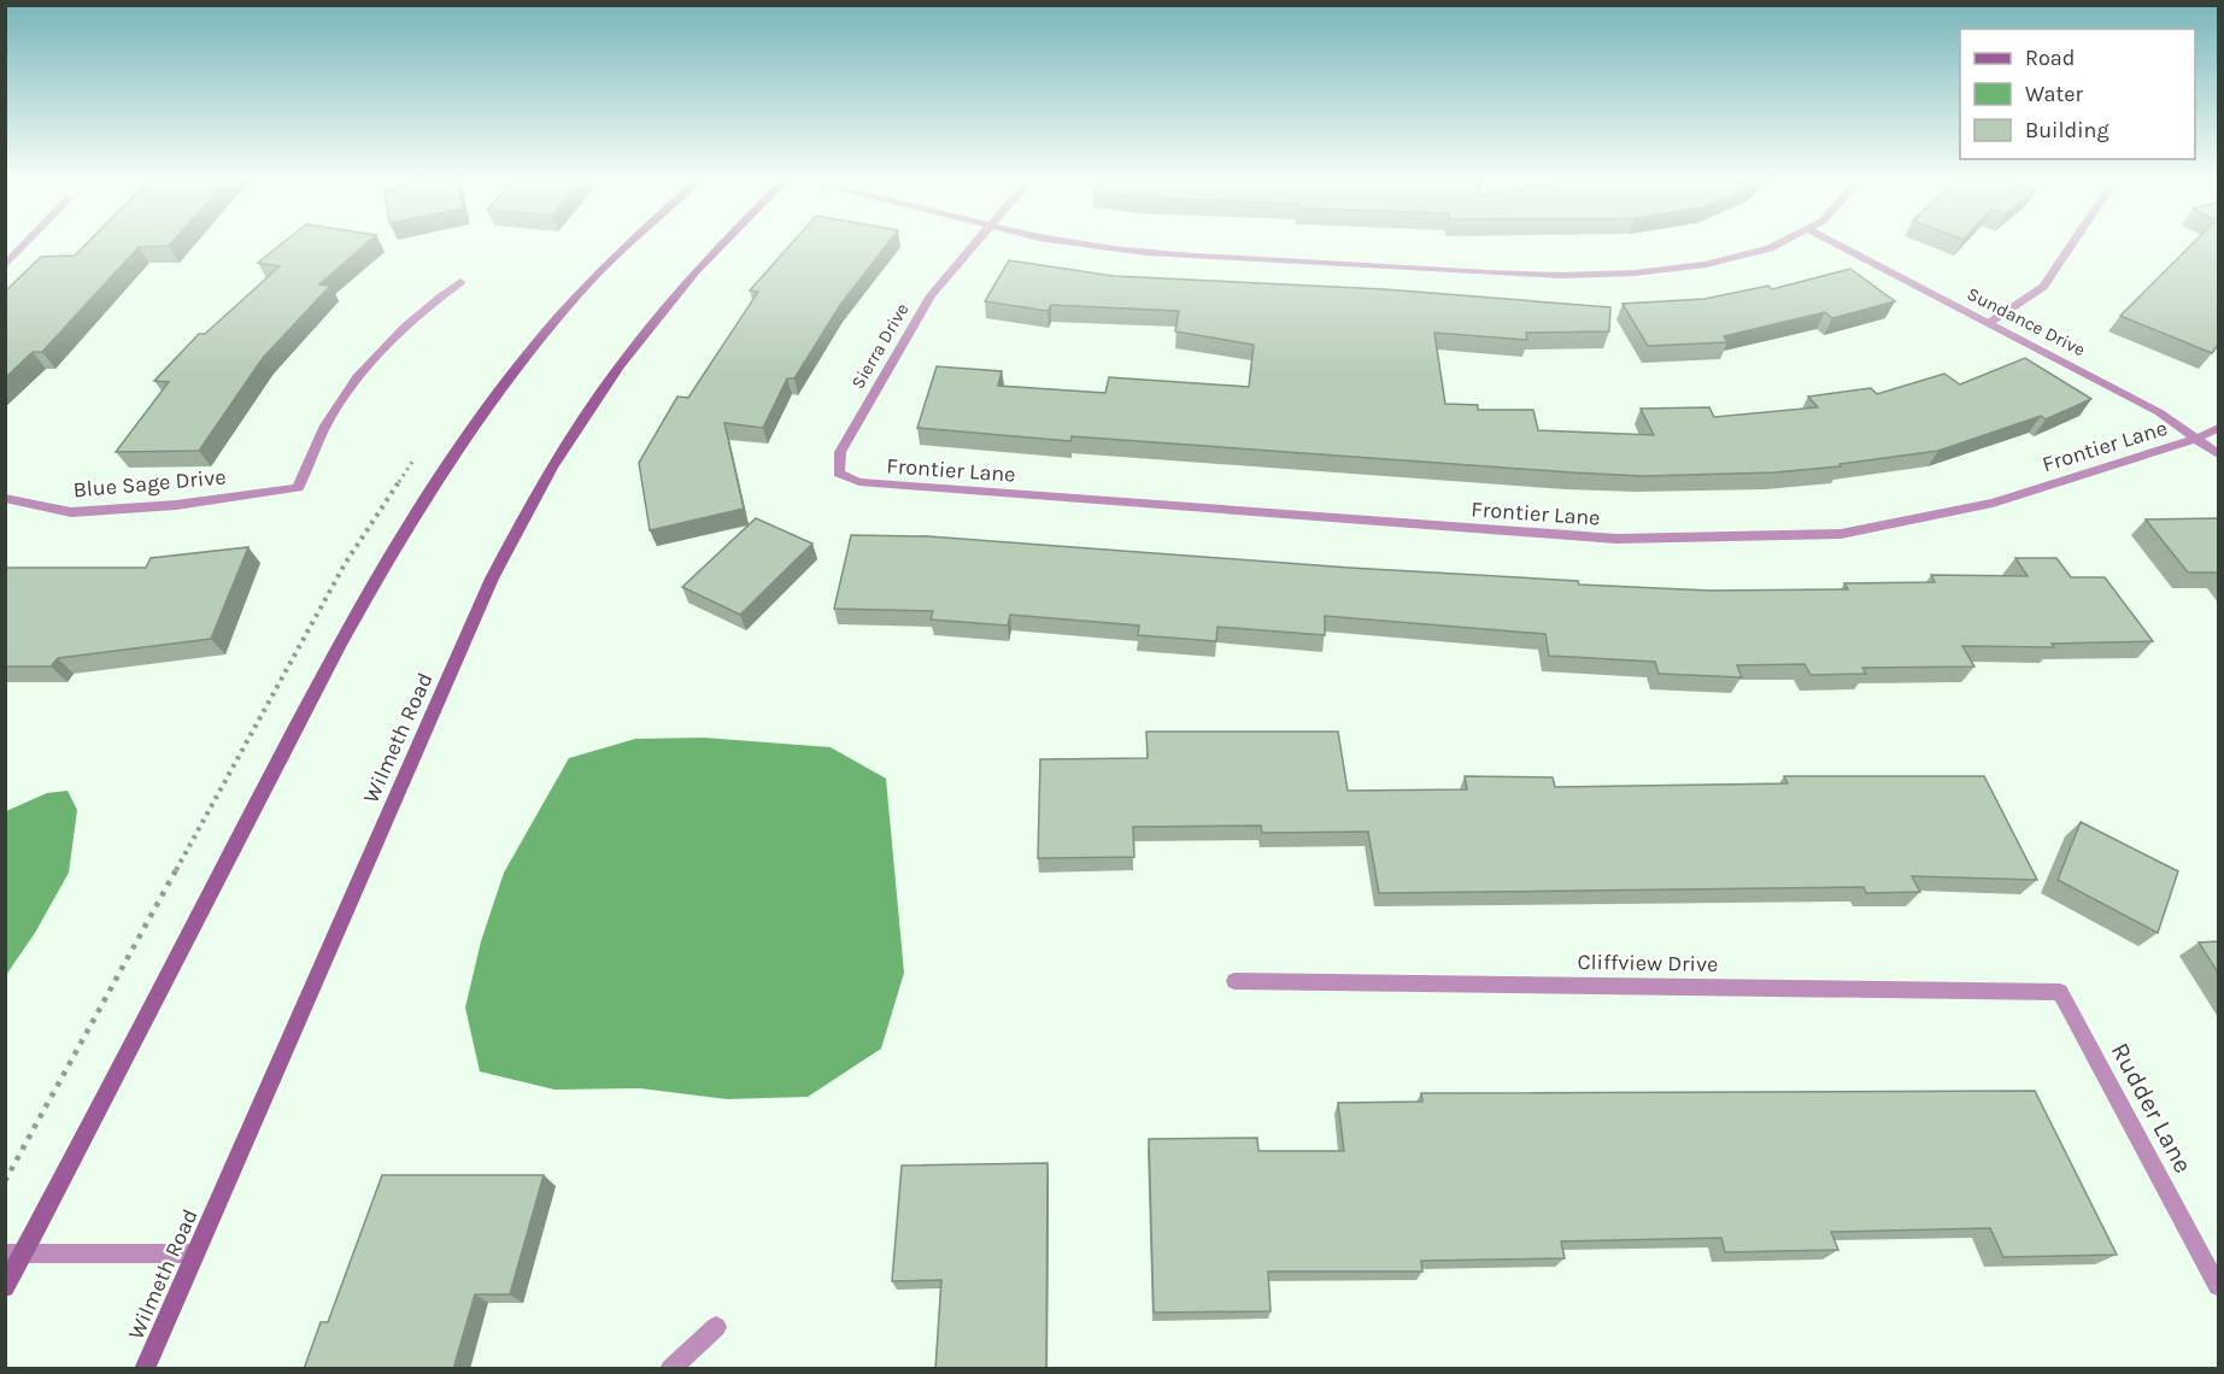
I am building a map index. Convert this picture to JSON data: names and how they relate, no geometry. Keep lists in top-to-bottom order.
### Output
{
  "streets": {
    "main road": ["Wilmeth Road"],
    "street": [
      "Sundance Drive",
      "Sierra Drive",
      "Frontier Lane",
      "Blue Sage Drive",
      "Cliffview Drive",
      "Rudder Lane"
    ]
  },
  "crossings": [
    ["Sundance Drive", "Frontier Lane"],
    ["Sierra Drive", "Frontier Lane"],
    ["Cliffview Drive", "Rudder Lane"]
  ],
  "legend": ["Road", "Water", "Building"]
}
